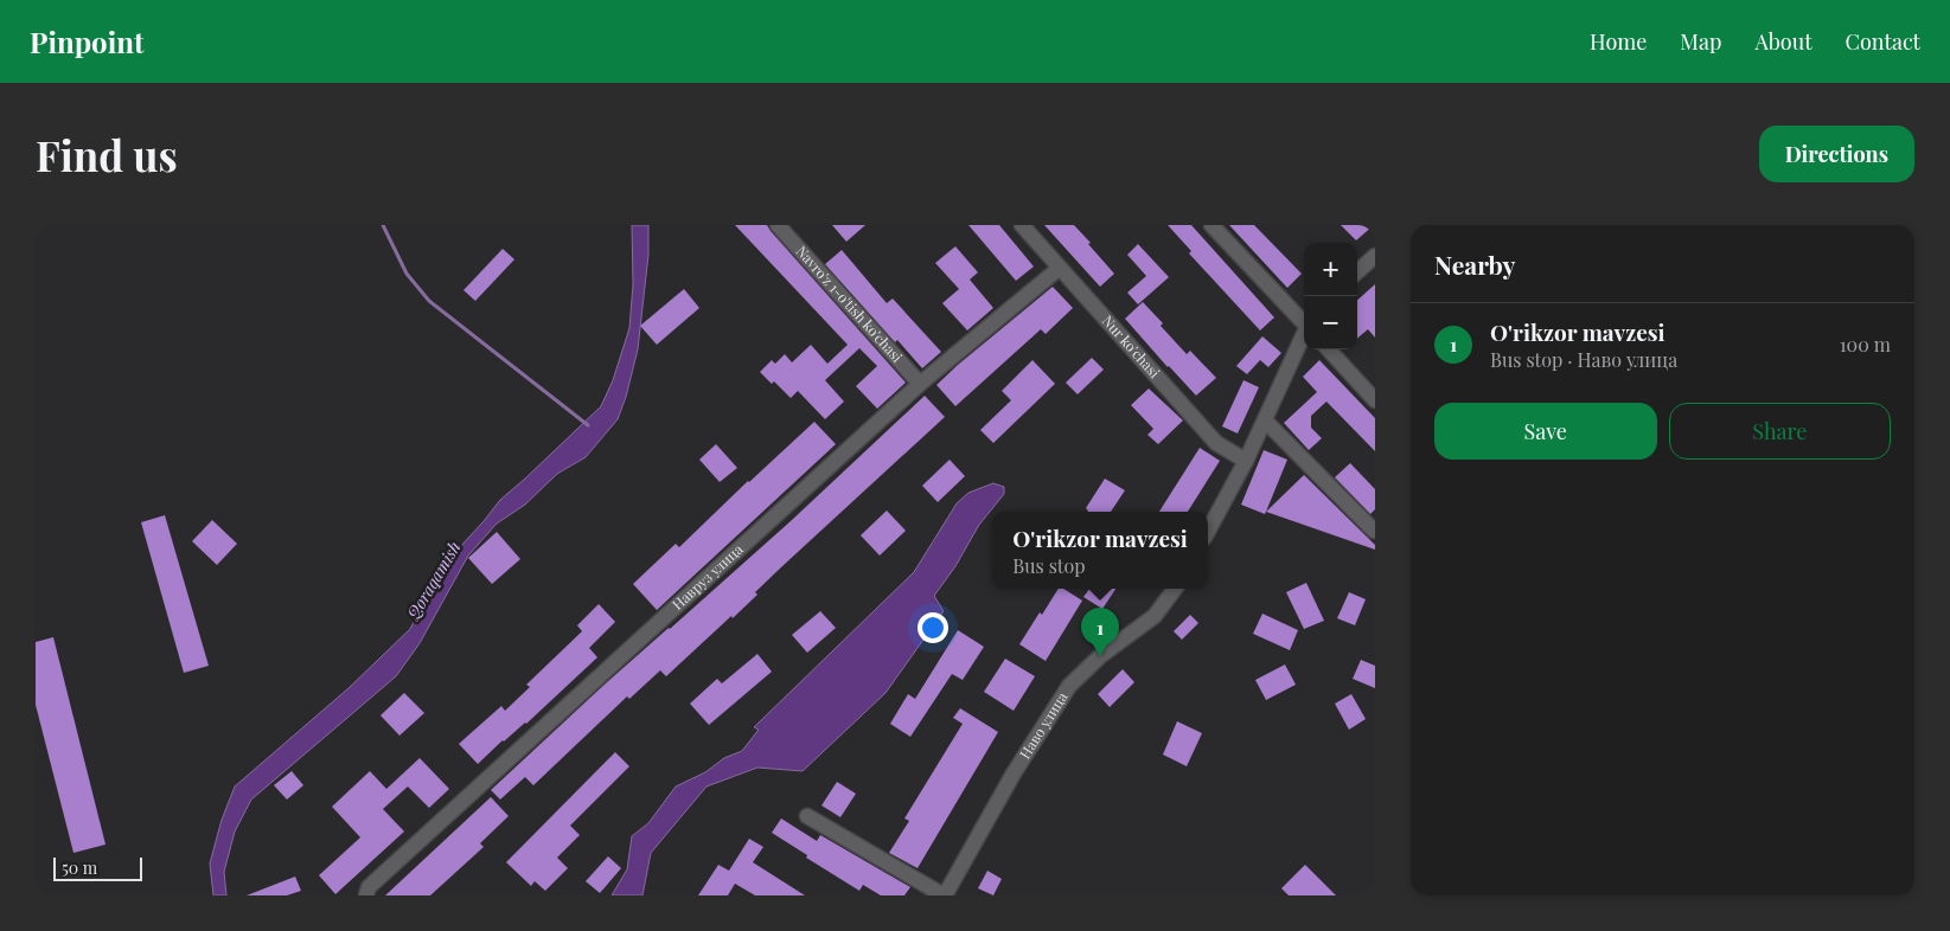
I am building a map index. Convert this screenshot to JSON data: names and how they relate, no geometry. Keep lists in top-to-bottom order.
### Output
{
  "streets": {
    "street": [
      "Navro'z 1-o'tish ko'chasi",
      "Nur ko'chasi",
      "Навруз улица",
      "Наво улица"
    ]
  },
  "crossings": [
    ["Navro'z 1-o'tish ko'chasi", "Навруз улица"],
    ["Nur ko'chasi", "Навруз улица"]
  ],
  "water": ["Qoraqamish"],
  "scale_bar": "50 m",
  "page": {
    "header": "Pinpoint",
    "nav": [
      "Home",
      "Map",
      "About",
      "Contact"
    ],
    "buttons": [
      "Directions",
      ["Save", "Share"]
    ],
    "title": "Find us",
    "heading": "Nearby",
    "map_buttons": ["+", "−"],
    "list": [
      {
        "mark": "1",
        "name": "O'rikzor mavzesi",
        "note": "Bus stop · Наво улица",
        "value": "100 m"
      }
    ],
    "popup": ["O'rikzor mavzesi", "Bus stop"],
    "pins": "1",
    "scale": "50 m"
  }
}
